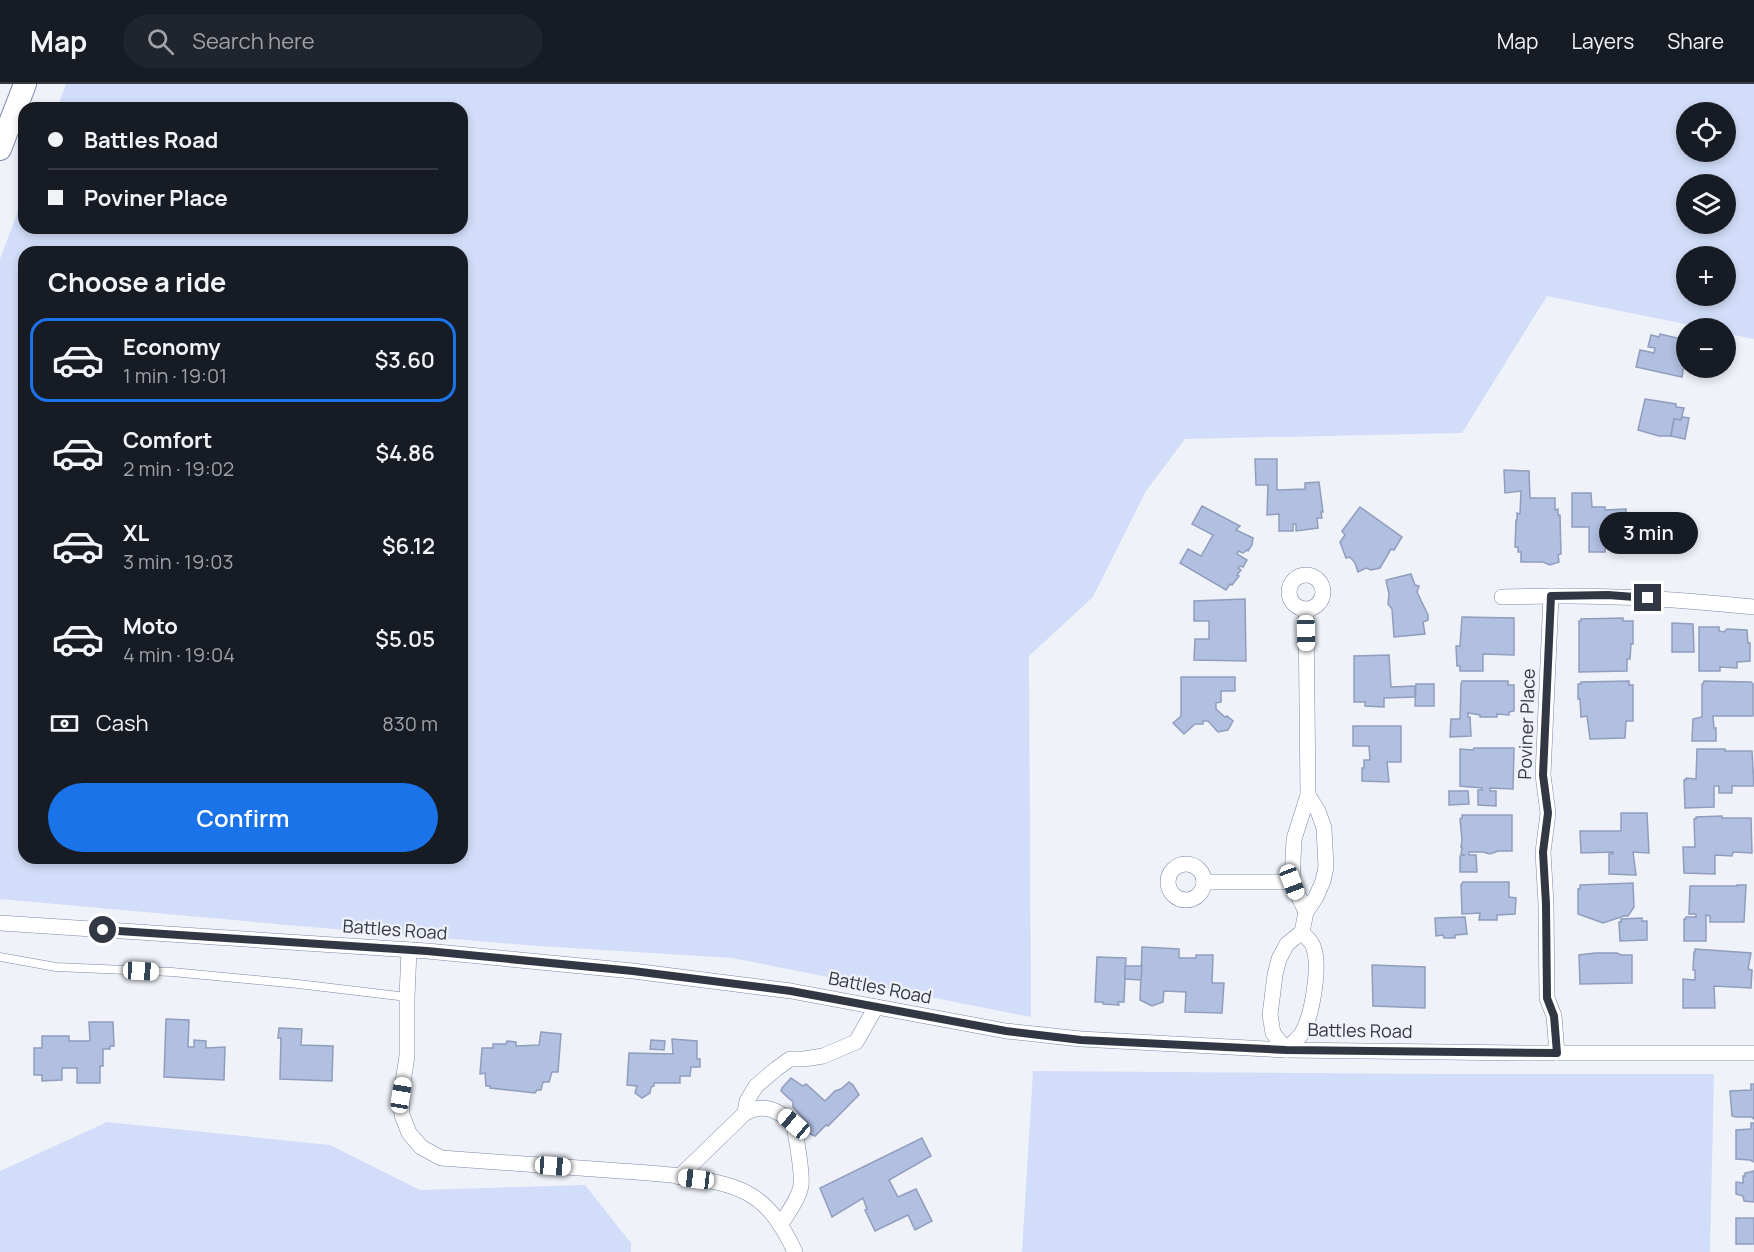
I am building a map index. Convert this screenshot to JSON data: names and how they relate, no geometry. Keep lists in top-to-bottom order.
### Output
{
  "streets": {
    "street": ["Poviner Place", "Battles Road"]
  },
  "crossings": [
    ["Poviner Place", "Battles Road"]
  ],
  "page": {
    "header": "Map",
    "search": "Search here",
    "nav": ["Map", "Layers", "Share"],
    "map_buttons": ["+", "−"],
    "banner": ["Battles Road", "Poviner Place"],
    "heading": "Choose a ride",
    "list": [
      {
        "name": "Economy",
        "note": "1 min · 19:01",
        "value": "$3.60"
      },
      {
        "name": "Comfort",
        "note": "2 min · 19:02",
        "value": "$4.86"
      },
      {
        "name": "XL",
        "note": "3 min · 19:03",
        "value": "$6.12"
      },
      {
        "name": "Moto",
        "note": "4 min · 19:04",
        "value": "$5.05"
      }
    ],
    "bubble": "3 min",
    "pay": ["Cash", "830 m"],
    "buttons": "Confirm"
  }
}
